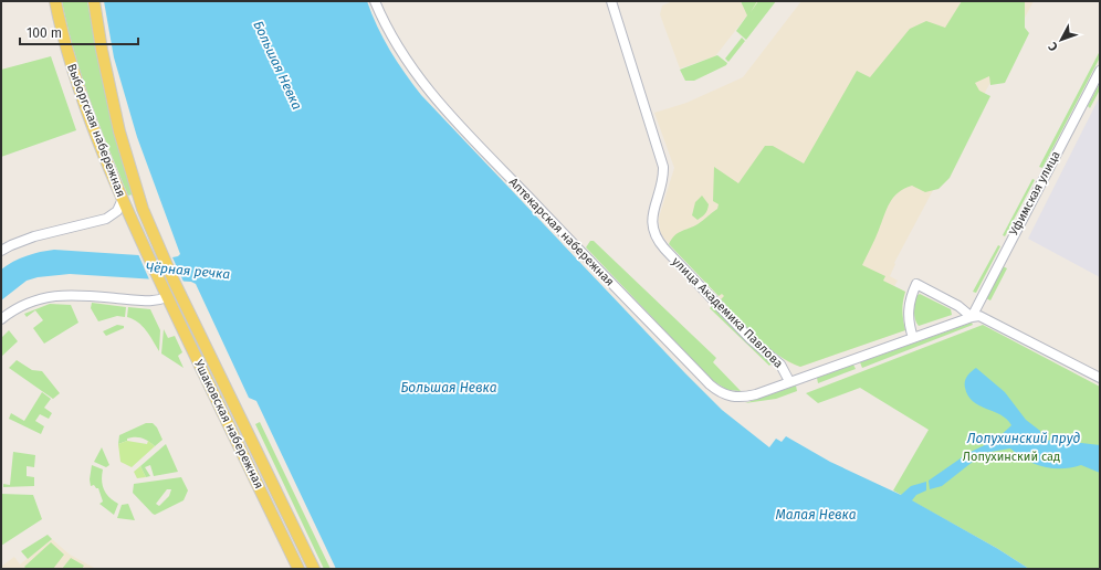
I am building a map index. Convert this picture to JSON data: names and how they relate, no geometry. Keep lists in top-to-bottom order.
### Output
{
  "streets": {
    "main road": ["Выборгская набережная", "Ушаковская набережная"],
    "street": ["Уфимская улица", "Аптекарская набережная", "улица Академика Павлова"]
  },
  "crossings": [
    ["Выборгская набережная", "Ушаковская набережная"],
    ["Уфимская улица", "улица Академика Павлова"],
    ["Аптекарская набережная", "улица Академика Павлова"]
  ],
  "water": [
    "Большая Невка",
    "Чёрная речка",
    "Лопухинский пруд",
    "Малая Невка"
  ],
  "parks": ["Лопухинский сад"],
  "scale_bar": "100 m",
  "north": "bottom left"
}
